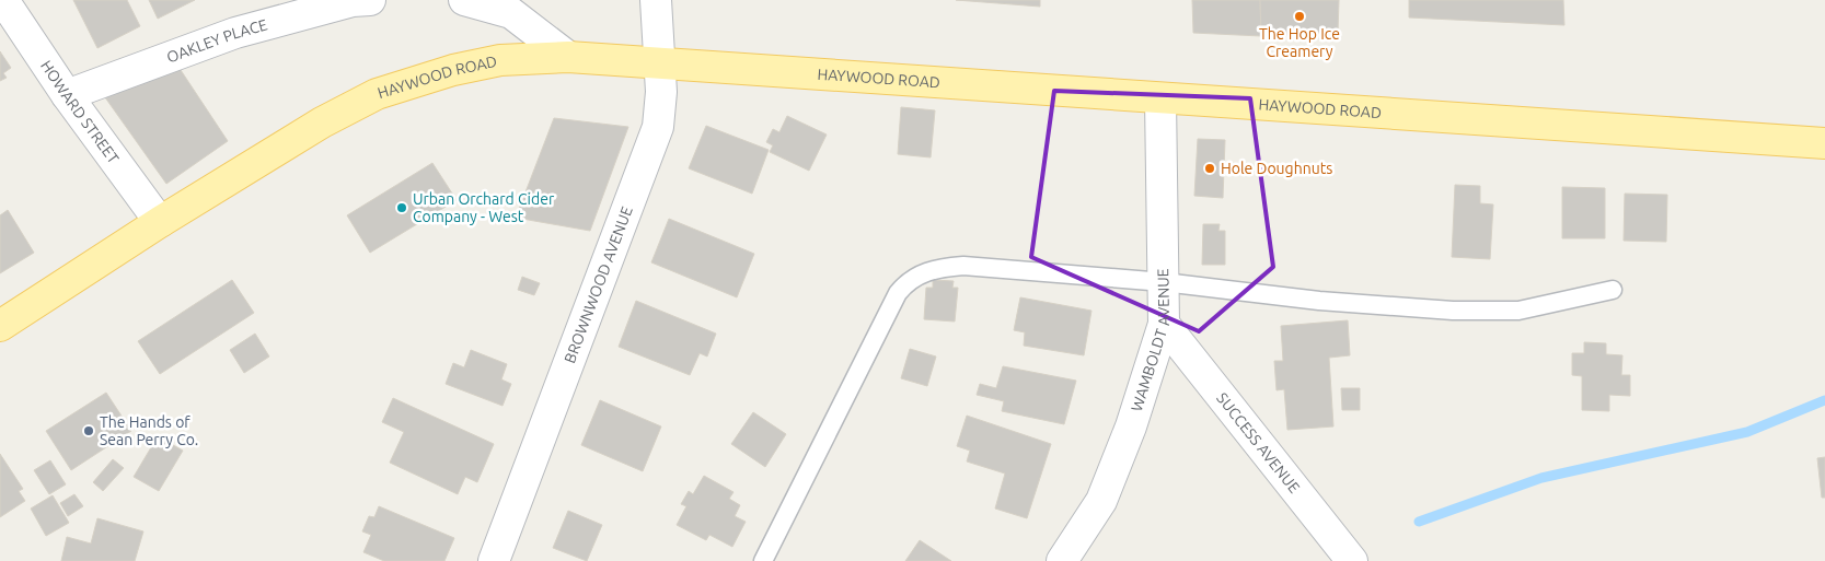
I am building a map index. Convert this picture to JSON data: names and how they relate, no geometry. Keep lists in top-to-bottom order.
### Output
{
  "streets": {
    "main road": ["HAYWOOD ROAD"],
    "street": [
      "OAKLEY PLACE",
      "HOWARD STREET",
      "BROWNWOOD AVENUE",
      "WAMBOLDT AVENUE",
      "SUCCESS AVENUE"
    ]
  },
  "crossings": [
    ["OAKLEY PLACE", "HOWARD STREET"],
    ["HAYWOOD ROAD", "HOWARD STREET"],
    ["HAYWOOD ROAD", "BROWNWOOD AVENUE"],
    ["HAYWOOD ROAD", "WAMBOLDT AVENUE"],
    ["WAMBOLDT AVENUE", "SUCCESS AVENUE"]
  ],
  "places": [
    "The Hop Ice Creamery",
    "Hole Doughnuts",
    "Urban Orchard Cider Company - West",
    "The Hands of Sean Perry Co."
  ]
}
